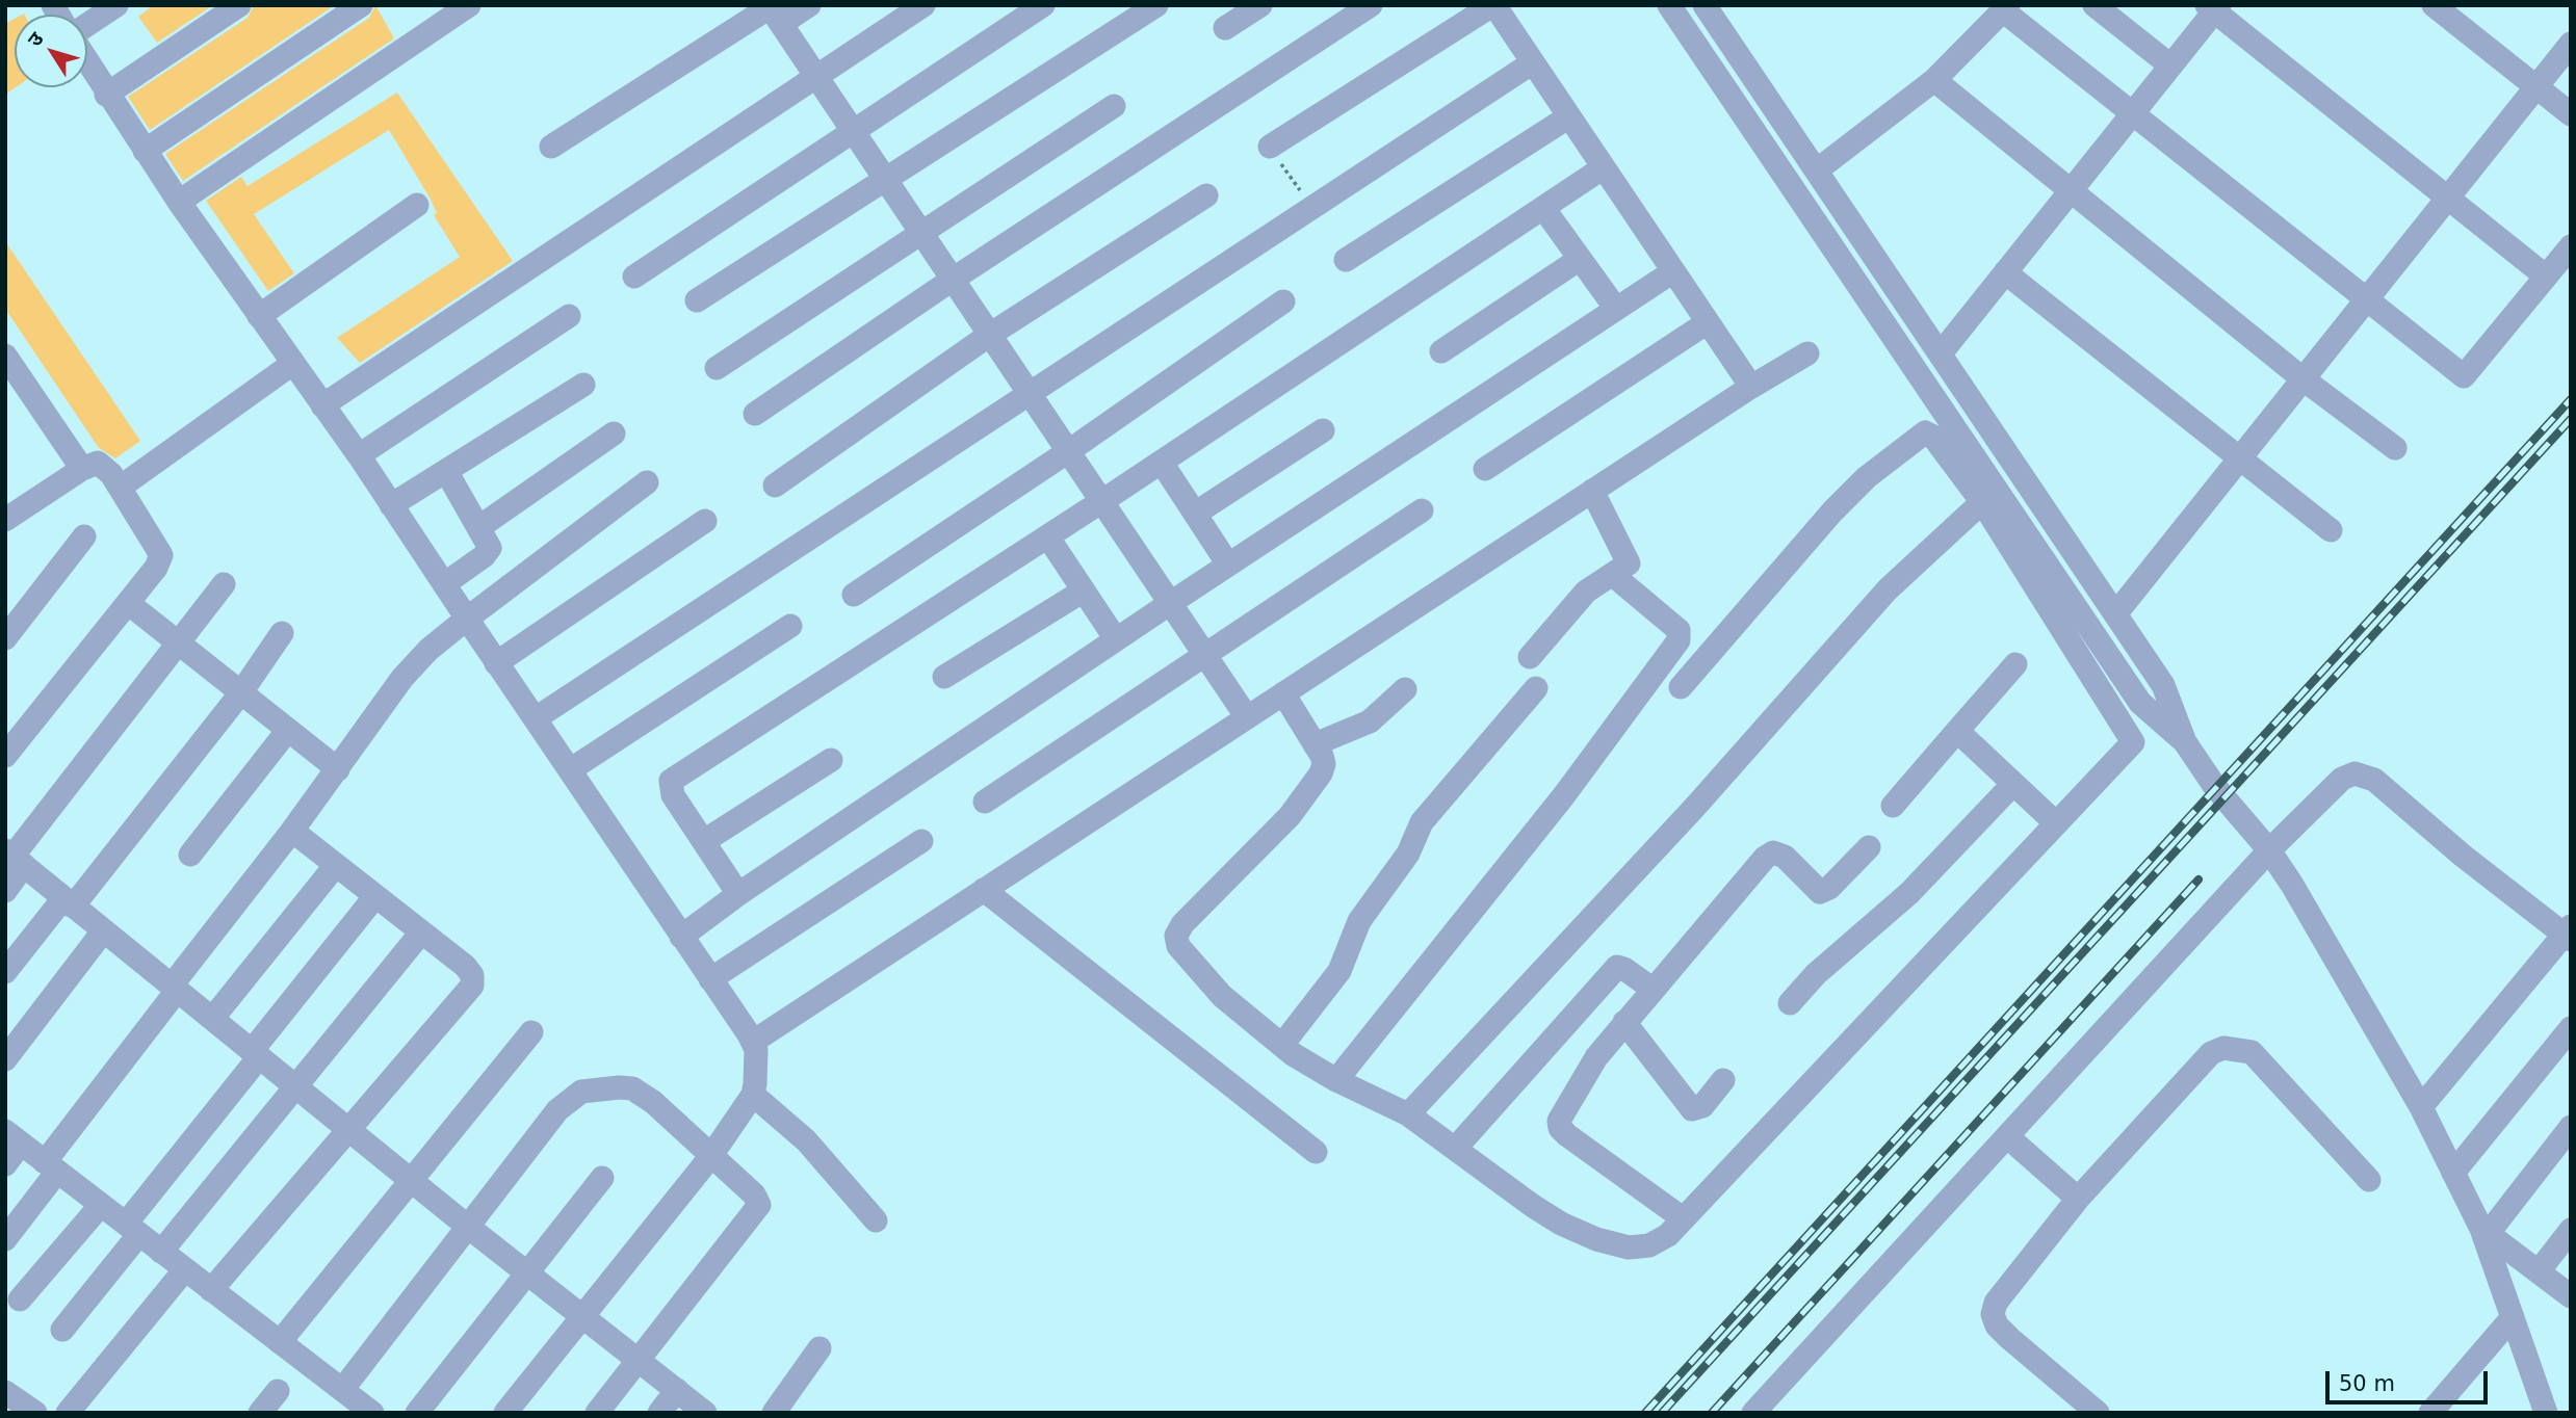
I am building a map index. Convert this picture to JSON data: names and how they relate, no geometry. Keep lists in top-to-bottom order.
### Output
{
  "scale_bar": "50 m",
  "north": "top left"
}
